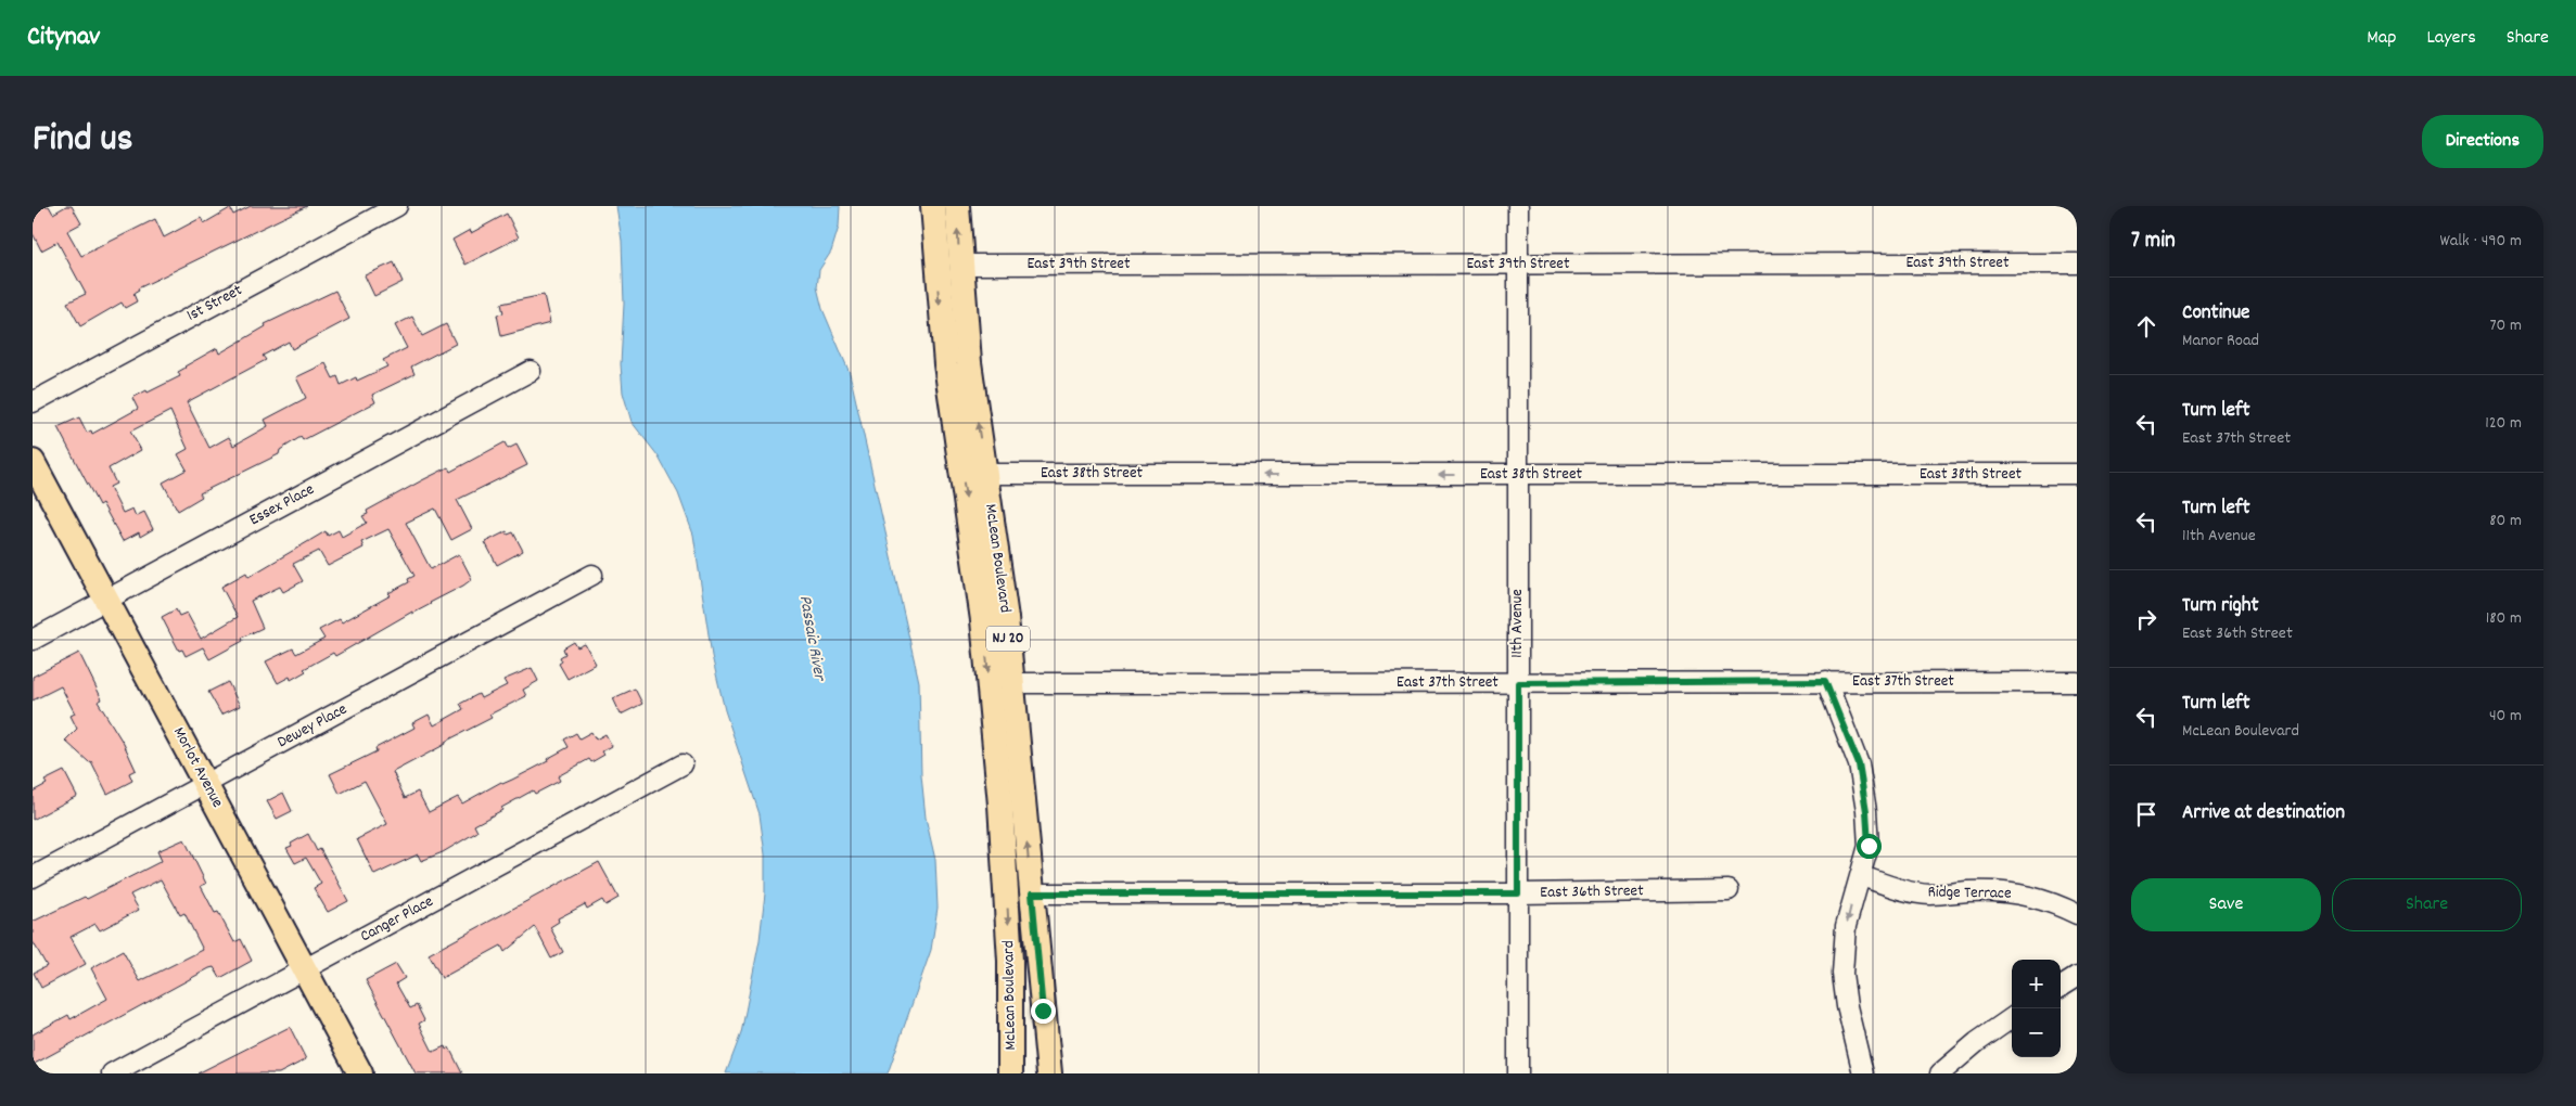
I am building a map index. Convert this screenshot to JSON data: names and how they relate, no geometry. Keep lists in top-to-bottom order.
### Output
{
  "streets": {
    "main road": ["McLean Boulevard", "NJ 20", "Morlot Avenue"],
    "street": [
      "East 39th Street",
      "1st Street",
      "East 38th Street",
      "Essex Place",
      "11th Avenue",
      "East 37th Street",
      "Dewey Place",
      "East 36th Street",
      "Ridge Terrace",
      "Canger Place"
    ]
  },
  "crossings": [
    ["East 39th Street", "McLean Boulevard"],
    ["East 39th Street", "11th Avenue"],
    ["East 38th Street", "McLean Boulevard"],
    ["East 38th Street", "11th Avenue"],
    ["Essex Place", "Morlot Avenue"],
    ["McLean Boulevard", "East 37th Street"],
    ["McLean Boulevard", "East 36th Street"],
    ["11th Avenue", "East 37th Street"],
    ["11th Avenue", "East 36th Street"],
    ["Dewey Place", "Morlot Avenue"],
    ["Morlot Avenue", "Canger Place"]
  ],
  "one_way": ["East 38th Street"],
  "water": ["Passaic River"],
  "page": {
    "header": "Citynav",
    "nav": ["Map", "Layers", "Share"],
    "title": "Find us",
    "buttons": [
      "Directions",
      ["Save", "Share"]
    ],
    "heading": ["7 min", "Walk · 490 m"],
    "list": [
      ["Continue", "Manor Road", "70 m"],
      ["Turn left", "East 37th Street", "120 m"],
      ["Turn left", "11th Avenue", "80 m"],
      ["Turn right", "East 36th Street", "180 m"],
      ["Turn left", "McLean Boulevard", "40 m"],
      "Arrive at destination"
    ],
    "map_buttons": ["+", "−"]
  }
}
